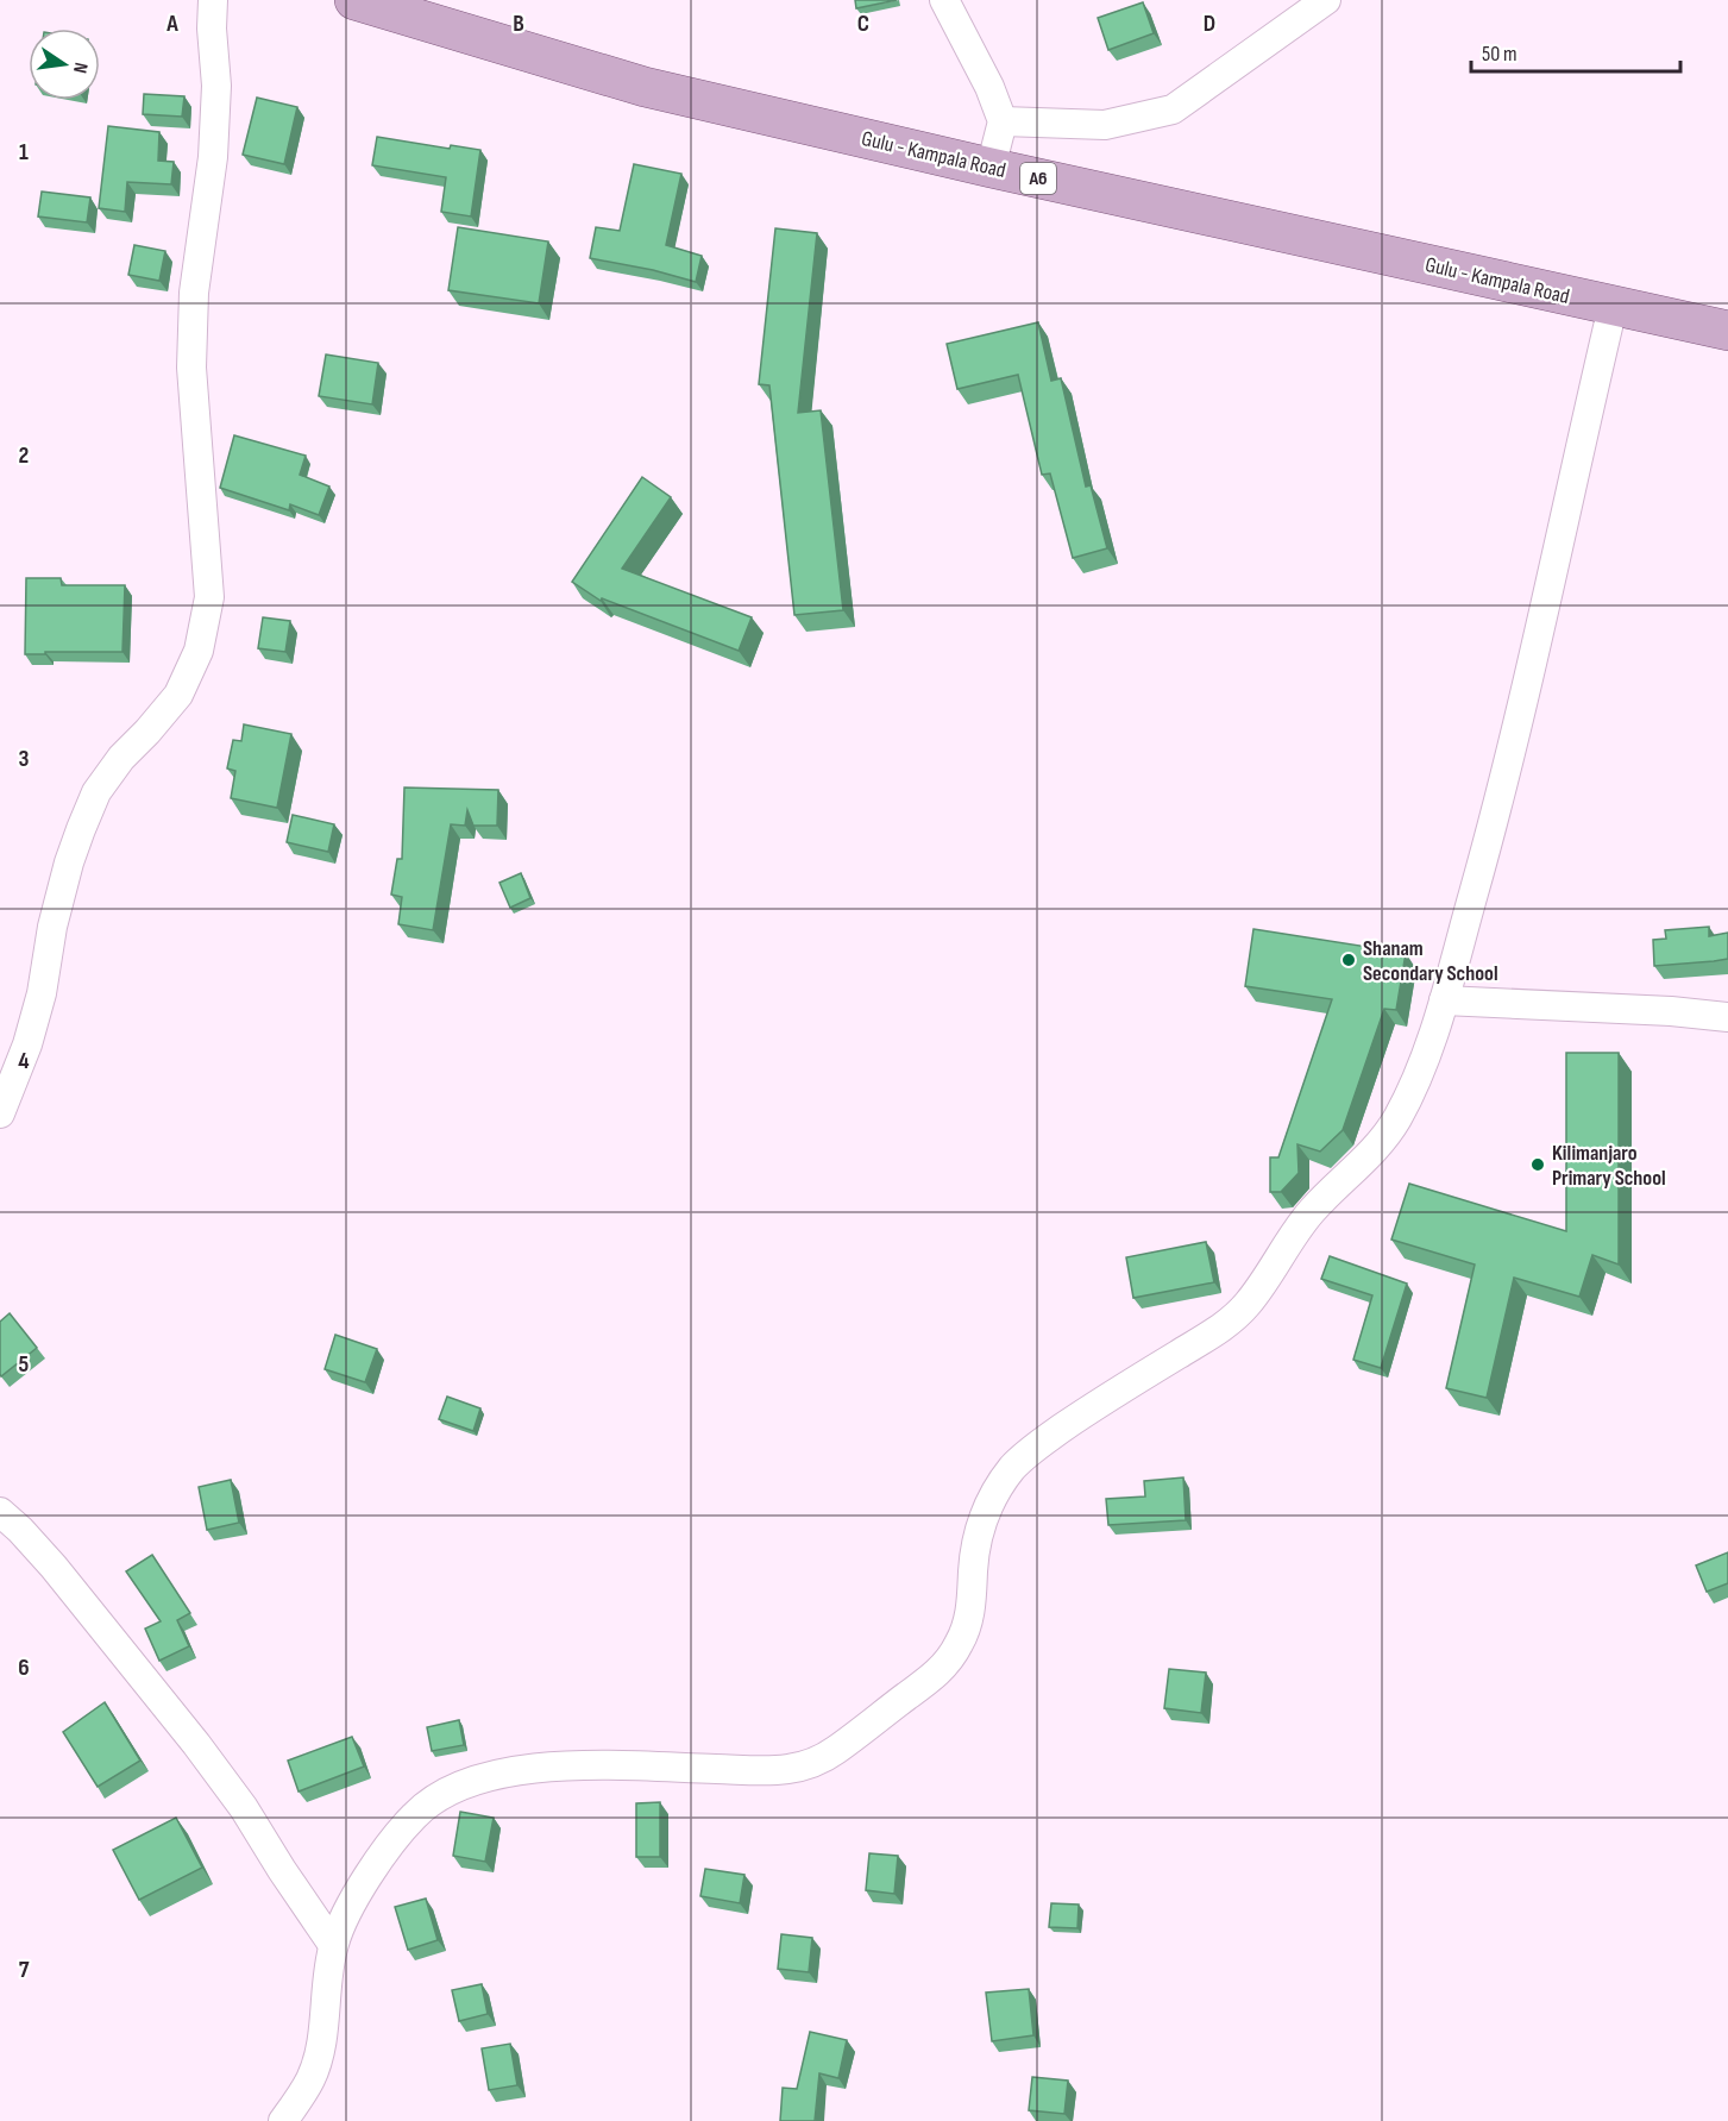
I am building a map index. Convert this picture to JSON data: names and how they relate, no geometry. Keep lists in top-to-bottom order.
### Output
{
  "streets": {
    "main road": ["Gulu - Kampala Road", "A6"]
  },
  "places": ["Shanam Secondary School", "Kilimanjaro Primary School"],
  "scale_bar": "50 m",
  "north": "right",
  "grid": {
    "columns": [
      "A",
      "B",
      "C",
      "D"
    ],
    "rows": [
      "1",
      "2",
      "3",
      "4",
      "5",
      "6",
      "7"
    ]
  }
}
